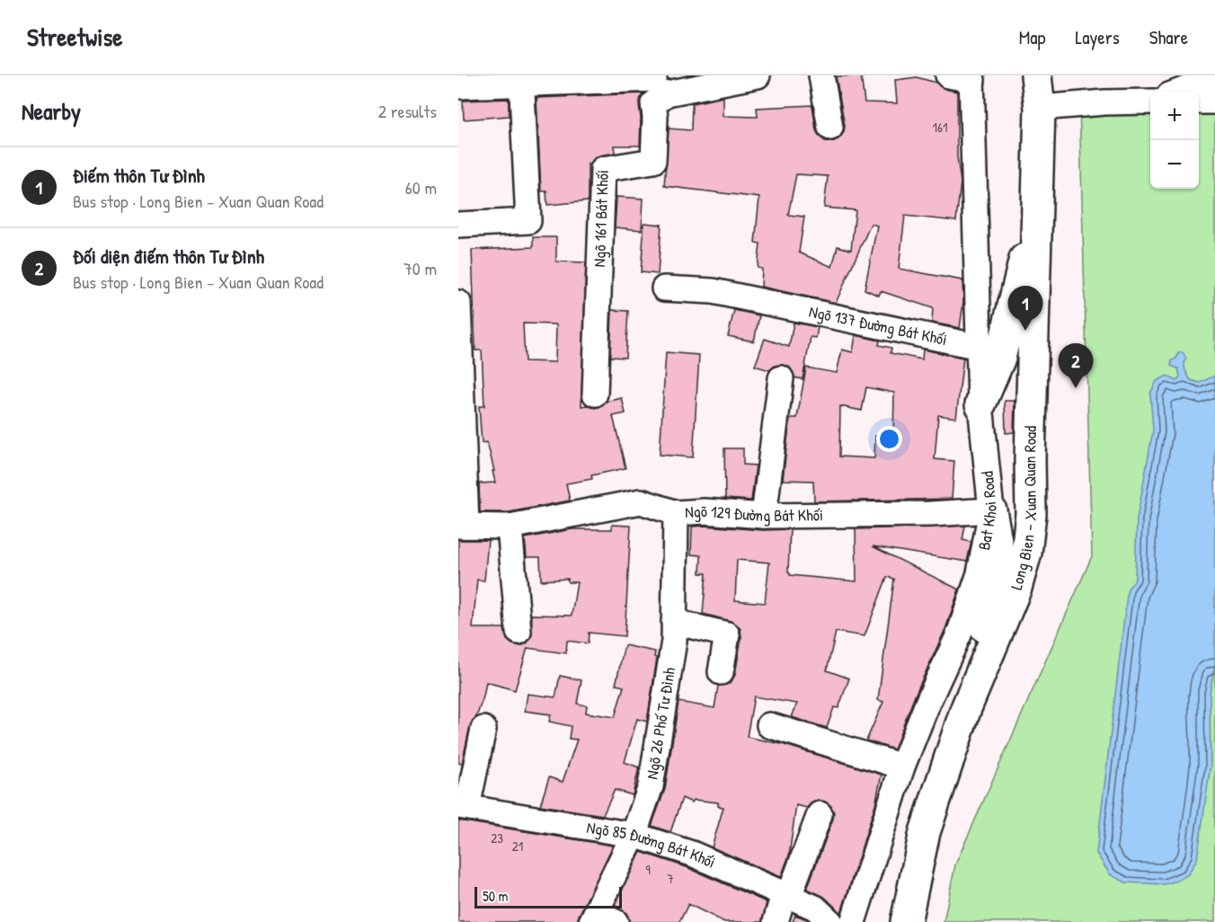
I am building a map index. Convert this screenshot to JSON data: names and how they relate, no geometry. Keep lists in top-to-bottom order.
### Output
{
  "streets": {
    "main road": ["Long Bien – Xuan Quan Road"],
    "street": [
      "Ngõ 161 Bát Khối",
      "Ngõ 137 Đường Bát Khối",
      "Bat Khoi Road",
      "Ngõ 129 Đường Bát Khối",
      "Ngõ 26 Phố Tư Đình",
      "Ngõ 85 Đường Bát Khối"
    ]
  },
  "crossings": [
    ["Ngõ 137 Đường Bát Khối", "Bat Khoi Road"],
    ["Bat Khoi Road", "Ngõ 129 Đường Bát Khối"],
    ["Ngõ 129 Đường Bát Khối", "Ngõ 26 Phố Tư Đình"],
    ["Ngõ 26 Phố Tư Đình", "Ngõ 85 Đường Bát Khối"]
  ],
  "house_numbers": [
    "161",
    "23",
    "21",
    "9",
    "7"
  ],
  "scale_bar": "50 m",
  "page": {
    "header": "Streetwise",
    "nav": ["Map", "Layers", "Share"],
    "heading": ["Nearby", "2 results"],
    "map_buttons": ["+", "−"],
    "list": [
      {
        "mark": "1",
        "name": "Điếm thôn Tư Đình",
        "note": "Bus stop · Long Bien – Xuan Quan Road",
        "value": "60 m"
      },
      {
        "mark": "2",
        "name": "Đối diện điếm thôn Tư Đình",
        "note": "Bus stop · Long Bien – Xuan Quan Road",
        "value": "70 m"
      }
    ],
    "pins": ["1", "2"],
    "scale": "50 m"
  }
}
